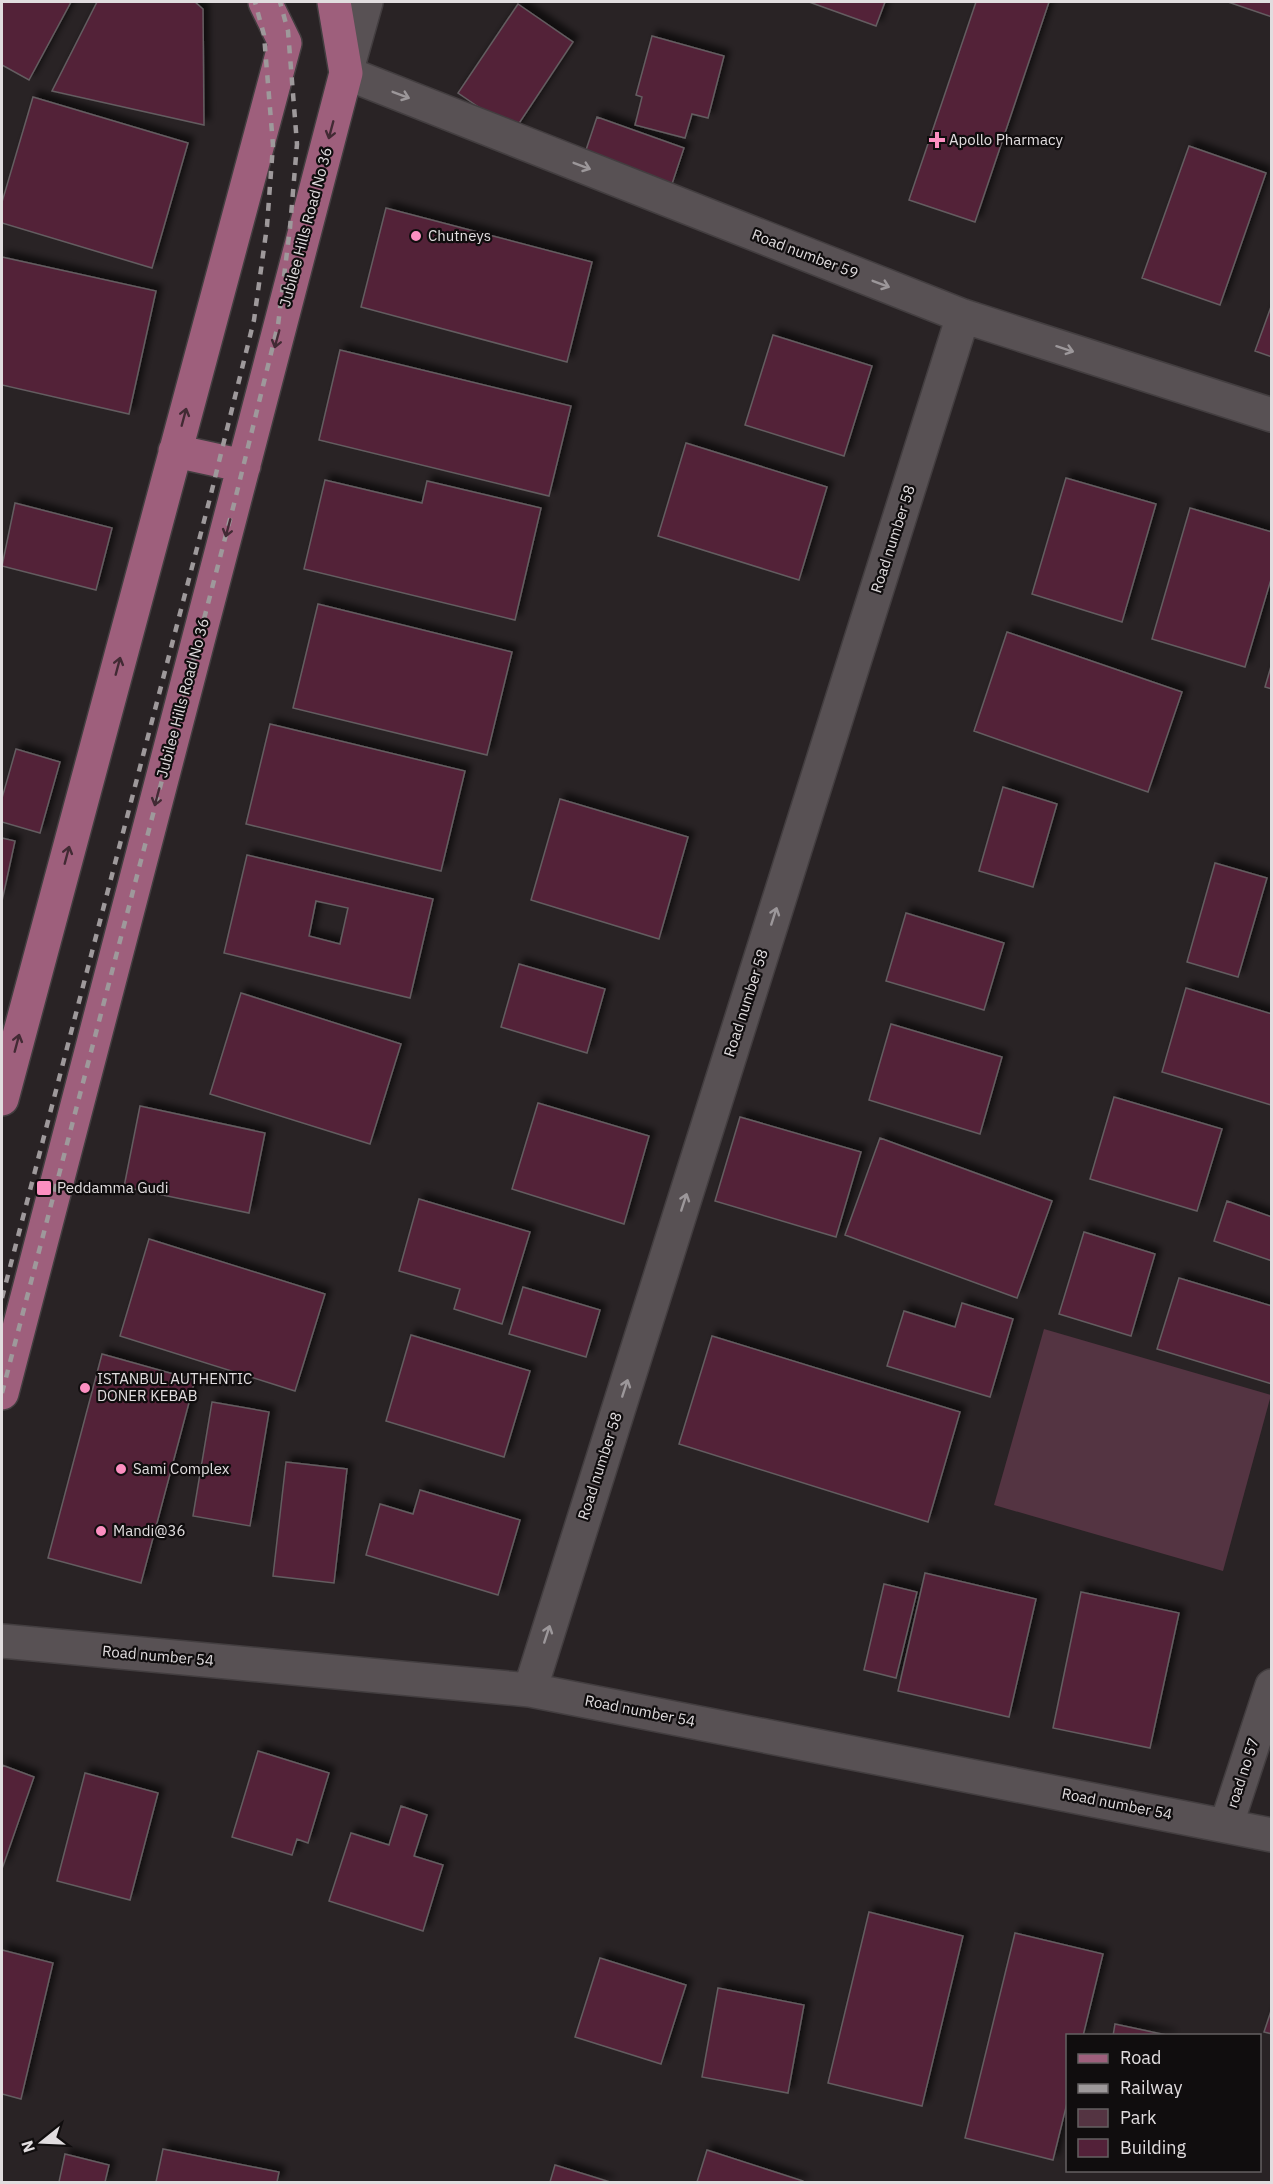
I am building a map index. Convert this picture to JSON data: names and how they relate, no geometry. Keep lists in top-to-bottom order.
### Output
{
  "streets": {
    "main road": ["Jubilee Hills Road No 36"],
    "street": [
      "Road number 59",
      "Road number 58",
      "Road number 54",
      "road no 57"
    ]
  },
  "crossings": [
    ["Jubilee Hills Road No 36", "Road number 59"],
    ["Road number 59", "Road number 58"],
    ["Road number 58", "Road number 54"],
    ["Road number 54", "road no 57"]
  ],
  "one_way": ["Road number 59", "Road number 58"],
  "places": {
    "health": ["Apollo Pharmacy"],
    "other": [
      "Chutneys",
      "ISTANBUL AUTHENTIC DONER KEBAB",
      "Sami Complex",
      "Mandi@36"
    ],
    "transit": ["Peddamma Gudi"]
  },
  "legend": [
    "Road",
    "Railway",
    "Park",
    "Building"
  ],
  "north": "left"
}
